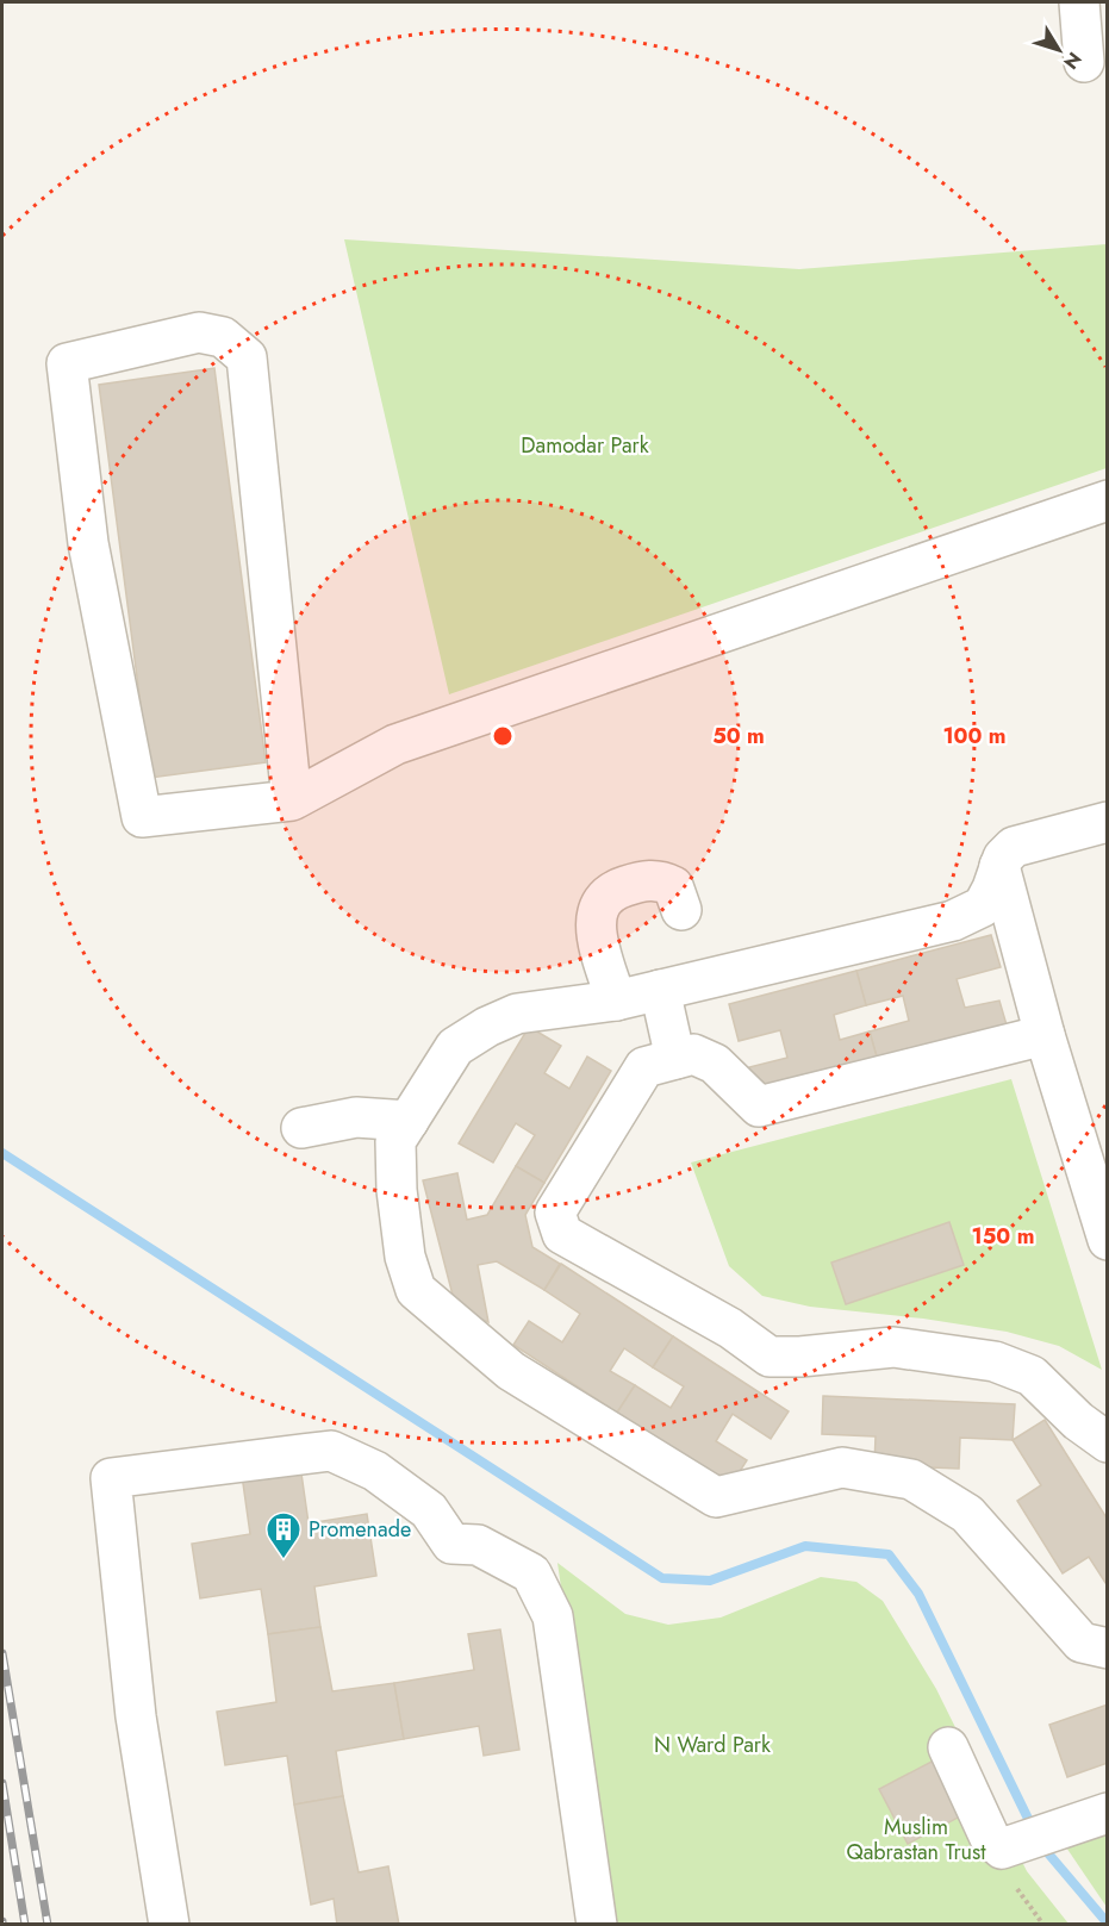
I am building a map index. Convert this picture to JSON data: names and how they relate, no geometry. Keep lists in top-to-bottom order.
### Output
{
  "parks": ["Damodar Park", "N Ward Park", "Muslim Qabrastan Trust"],
  "places": {
    "building": ["Promenade"]
  },
  "north": "bottom right",
  "rings": ["50 m", "100 m", "150 m"]
}
